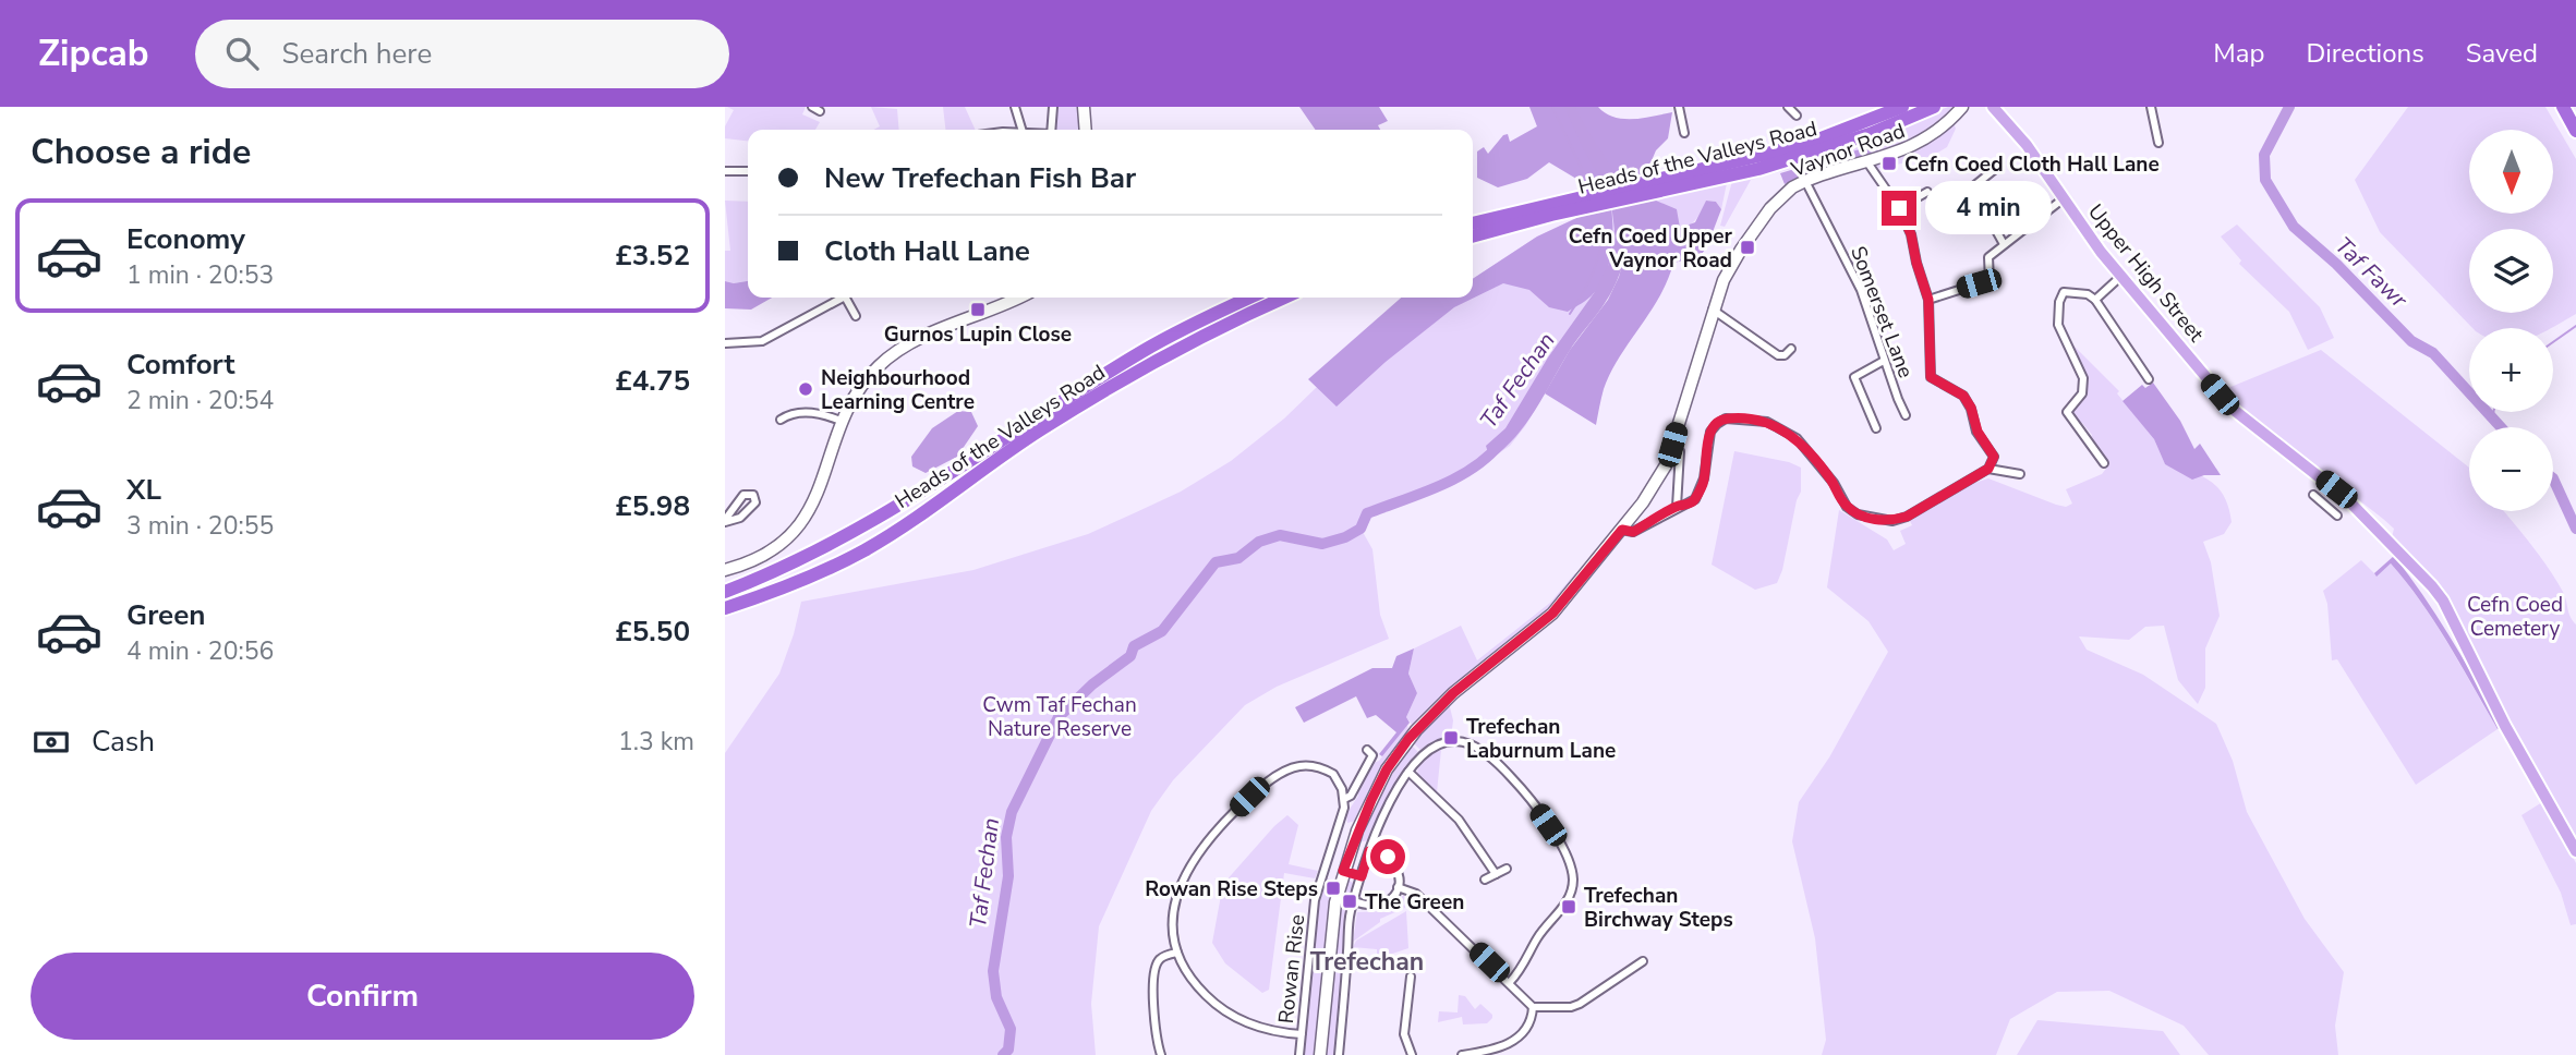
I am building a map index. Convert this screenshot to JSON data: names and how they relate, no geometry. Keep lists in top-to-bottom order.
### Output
{
  "streets": {
    "highway": ["Heads of the Valleys Road"],
    "main road": ["Upper High Street"],
    "street": ["Vaynor Road", "Somerset Lane", "Rowan Rise"]
  },
  "crossings": [
    ["Vaynor Road", "Somerset Lane"]
  ],
  "districts": ["Trefechan"],
  "water": ["Taf Fawr", "Taf Fechan"],
  "parks": ["Cefn Coed Cemetery", "Cwm Taf Fechan Nature Reserve"],
  "places": {
    "transit": [
      "Cefn Coed Cloth Hall Lane",
      "Cefn Coed Upper Vaynor Road",
      "Gurnos Lupin Close",
      "Trefechan Laburnum Lane",
      "Rowan Rise Steps",
      "The Green",
      "Trefechan Birchway Steps"
    ],
    "other": ["Neighbourhood Learning Centre"]
  },
  "north": "bottom",
  "page": {
    "header": "Zipcab",
    "search": "Search here",
    "nav": ["Map", "Directions", "Saved"],
    "heading": "Choose a ride",
    "map_buttons": ["+", "−"],
    "banner": ["New Trefechan Fish Bar", "Cloth Hall Lane"],
    "bubble": "4 min",
    "list": [
      {
        "name": "Economy",
        "note": "1 min · 20:53",
        "value": "£3.52"
      },
      {
        "name": "Comfort",
        "note": "2 min · 20:54",
        "value": "£4.75"
      },
      {
        "name": "XL",
        "note": "3 min · 20:55",
        "value": "£5.98"
      },
      {
        "name": "Green",
        "note": "4 min · 20:56",
        "value": "£5.50"
      }
    ],
    "pay": ["Cash", "1.3 km"],
    "buttons": "Confirm"
  }
}
